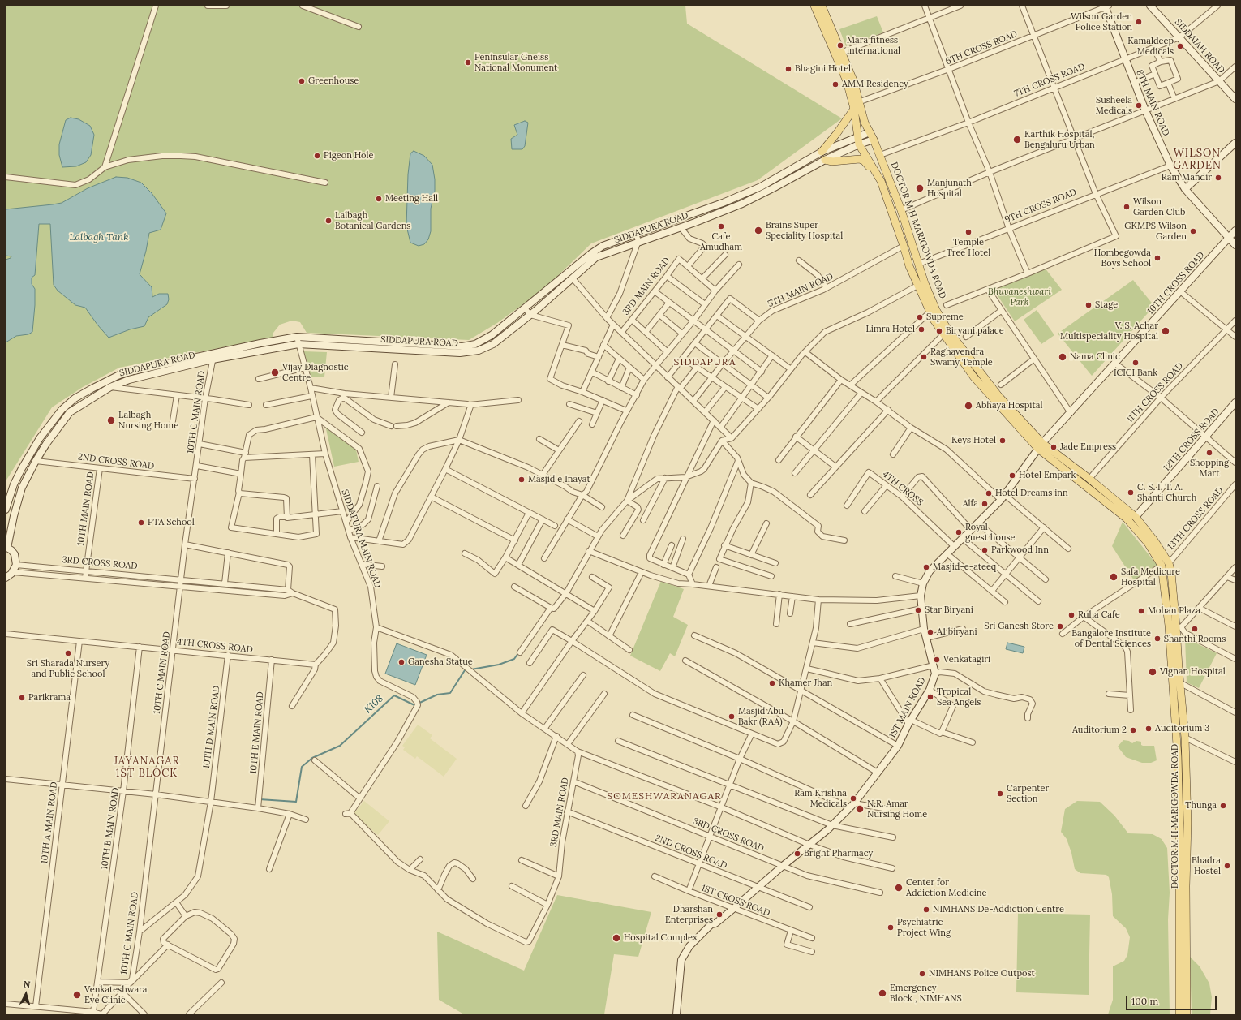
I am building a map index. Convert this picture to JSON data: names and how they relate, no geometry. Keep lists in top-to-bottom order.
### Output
{
  "streets": {
    "main road": [
      "SIDDAIAH ROAD",
      "8TH MAIN ROAD",
      "SIDDAPURA ROAD",
      "DOCTOR M H MARIGOWDA ROAD",
      "10TH CROSS ROAD",
      "12TH CROSS ROAD",
      "1ST MAIN ROAD"
    ],
    "street": [
      "6TH CROSS ROAD",
      "7TH CROSS ROAD",
      "9TH CROSS ROAD",
      "3RD MAIN ROAD",
      "5TH MAIN ROAD",
      "11TH CROSS ROAD",
      "10TH C MAIN ROAD",
      "2ND CROSS ROAD",
      "4TH CROSS",
      "10TH MAIN ROAD",
      "13TH CROSS ROAD",
      "SIDDAPURA MAIN ROAD",
      "3RD CROSS ROAD",
      "4TH CROSS ROAD",
      "10TH D MAIN ROAD",
      "10TH E MAIN ROAD",
      "10TH A MAIN ROAD",
      "10TH B MAIN ROAD",
      "1ST CROSS ROAD"
    ]
  },
  "crossings": [
    ["SIDDAIAH ROAD", "7TH CROSS ROAD"],
    ["6TH CROSS ROAD", "8TH MAIN ROAD"],
    ["6TH CROSS ROAD", "DOCTOR M H MARIGOWDA ROAD"],
    ["7TH CROSS ROAD", "8TH MAIN ROAD"],
    ["7TH CROSS ROAD", "DOCTOR M H MARIGOWDA ROAD"],
    ["8TH MAIN ROAD", "9TH CROSS ROAD"],
    ["8TH MAIN ROAD", "10TH CROSS ROAD"],
    ["9TH CROSS ROAD", "DOCTOR M H MARIGOWDA ROAD"],
    ["SIDDAPURA ROAD", "DOCTOR M H MARIGOWDA ROAD"],
    ["SIDDAPURA ROAD", "10TH C MAIN ROAD"],
    ["SIDDAPURA ROAD", "2ND CROSS ROAD"],
    ["SIDDAPURA ROAD", "SIDDAPURA MAIN ROAD"],
    ["DOCTOR M H MARIGOWDA ROAD", "10TH CROSS ROAD"],
    ["DOCTOR M H MARIGOWDA ROAD", "5TH MAIN ROAD"],
    ["DOCTOR M H MARIGOWDA ROAD", "11TH CROSS ROAD"],
    ["DOCTOR M H MARIGOWDA ROAD", "12TH CROSS ROAD"],
    ["DOCTOR M H MARIGOWDA ROAD", "13TH CROSS ROAD"],
    ["DOCTOR M H MARIGOWDA ROAD", "1ST MAIN ROAD"],
    ["10TH CROSS ROAD", "1ST MAIN ROAD"],
    ["3RD MAIN ROAD", "2ND CROSS ROAD"],
    ["3RD MAIN ROAD", "3RD CROSS ROAD"],
    ["10TH C MAIN ROAD", "2ND CROSS ROAD"],
    ["10TH C MAIN ROAD", "3RD CROSS ROAD"],
    ["10TH C MAIN ROAD", "4TH CROSS ROAD"],
    ["10TH C MAIN ROAD", "10TH D MAIN ROAD"],
    ["2ND CROSS ROAD", "10TH MAIN ROAD"],
    ["2ND CROSS ROAD", "1ST MAIN ROAD"],
    ["4TH CROSS", "1ST MAIN ROAD"],
    ["10TH MAIN ROAD", "3RD CROSS ROAD"],
    ["3RD CROSS ROAD", "1ST MAIN ROAD"],
    ["4TH CROSS ROAD", "10TH D MAIN ROAD"],
    ["4TH CROSS ROAD", "10TH E MAIN ROAD"],
    ["4TH CROSS ROAD", "10TH A MAIN ROAD"],
    ["4TH CROSS ROAD", "10TH B MAIN ROAD"],
    ["1ST MAIN ROAD", "1ST CROSS ROAD"]
  ],
  "districts": [
    "WILSON GARDEN",
    "SIDDAPURA",
    "JAYANAGAR 1ST BLOCK",
    "SOMESHWARANAGAR"
  ],
  "water": ["Lalbagh Tank", "K108"],
  "parks": ["Bhuvaneshwari Park"],
  "places": [
    "Wilson Garden Police Station",
    "Mara fitness international",
    "Kamaldeep Medicals",
    "Peninsular Gneiss National Monument",
    "Bhagini Hotel",
    "Greenhouse",
    "AMM Residency",
    "Susheela Medicals",
    "Karthik Hospital, Bengaluru Urban",
    "Pigeon Hole",
    "Ram Mandir",
    "Manjunath Hospital",
    "Meeting Hall",
    "Wilson Garden Club",
    "Lalbagh Botanical Gardens",
    "Cafe Amudham",
    "Brains Super Speciality Hospital",
    "GKMPS Wilson Garden",
    "Temple Tree Hotel",
    "Hombegowda Boys School",
    "Stage",
    "Supreme",
    "Limra Hotel",
    "Biryani palace",
    "V. S. Achar Multispeciality Hospital",
    "Raghavendra Swamy Temple",
    "Nama Clinic",
    "ICICI Bank",
    "Vijay Diagnostic Centre",
    "Abhaya Hospital",
    "Lalbagh Nursing Home",
    "Keys Hotel",
    "Jade Empress",
    "Shopping Mart",
    "Hotel Empark",
    "Masjid e Inayat",
    "C. S. I. T. A. Shanti Church",
    "Hotel Dreams inn",
    "Alfa",
    "PTA School",
    "Royal guest house",
    "Parkwood Inn",
    "Masjid-e-ateeq",
    "Safa Medicure Hospital",
    "Star Biryani",
    "Mohan Plaza",
    "Ruha Cafe",
    "Sri Ganesh Store",
    "Shanthi Rooms",
    "A1 biryani",
    "Bangalore Institute of Dental Sciences",
    "Sri Sharada Nursery and Public School",
    "Venkatagiri",
    "Ganesha Statue",
    "Vignan Hospital",
    "Khamer Jhan",
    "Tropical Sea Angels",
    "Parikrama",
    "Masjid Abu Bakr (RAA)",
    "Auditorium 3",
    "Auditorium 2",
    "Carpenter Section",
    "Ram Krishna Medicals",
    "Thunga",
    "N.R. Amar Nursing Home",
    "Bright Pharmacy",
    "Bhadra Hostel",
    "Center for Addiction Medicine",
    "NIMHANS De-Addiction Centre",
    "Dharshan Enterprises",
    "Psychiatric Project Wing",
    "Hospital Complex",
    "NIMHANS Police Outpost",
    "Emergency Block , NIMHANS",
    "Venkateshwara Eye Clinic"
  ],
  "scale_bar": "100 m",
  "north": "top"
}
